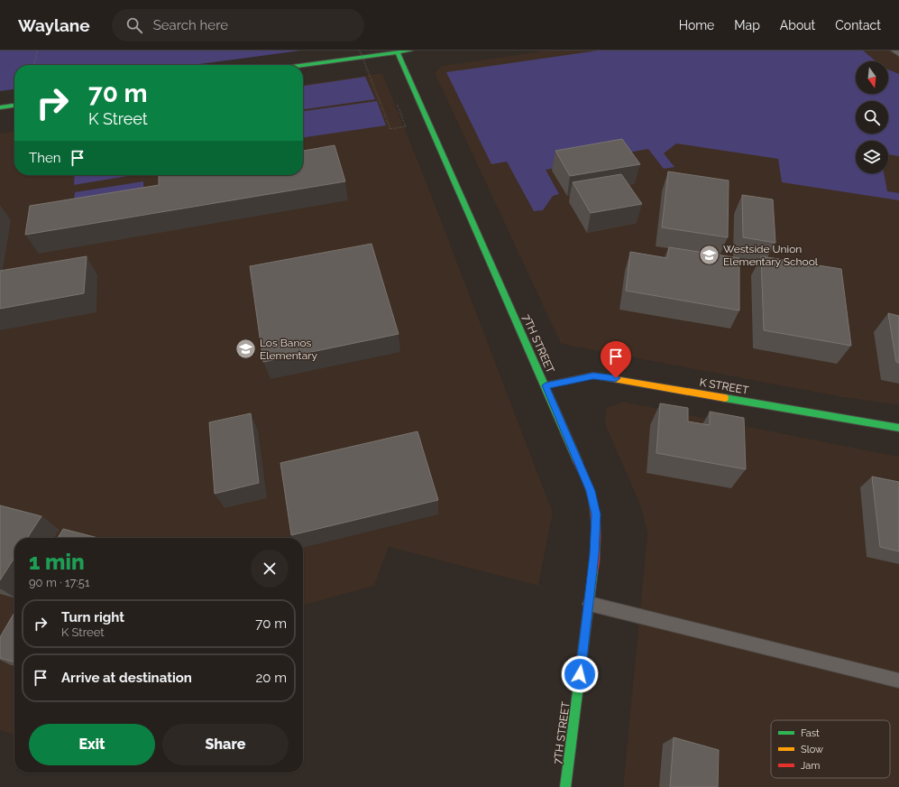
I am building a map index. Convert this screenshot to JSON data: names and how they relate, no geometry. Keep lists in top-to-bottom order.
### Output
{
  "streets": {
    "main road": ["7TH STREET", "K STREET"]
  },
  "crossings": [
    ["7TH STREET", "K STREET"]
  ],
  "places": {
    "school or university": ["Westside Union Elementary School", "Los Banos Elementary"]
  },
  "legend": ["Fast", "Slow", "Jam"],
  "north": "bottom",
  "page": {
    "header": "Waylane",
    "search": "Search here",
    "nav": [
      "Home",
      "Map",
      "About",
      "Contact"
    ],
    "turn": ["70 m", "K Street"],
    "then": "Then",
    "heading": ["1 min", "90 m · 17:51"],
    "list": [
      {
        "name": "Turn right",
        "note": "K Street",
        "value": "70 m"
      },
      {
        "name": "Arrive at destination",
        "value": "20 m"
      }
    ],
    "buttons": ["Exit", "Share"]
  }
}
